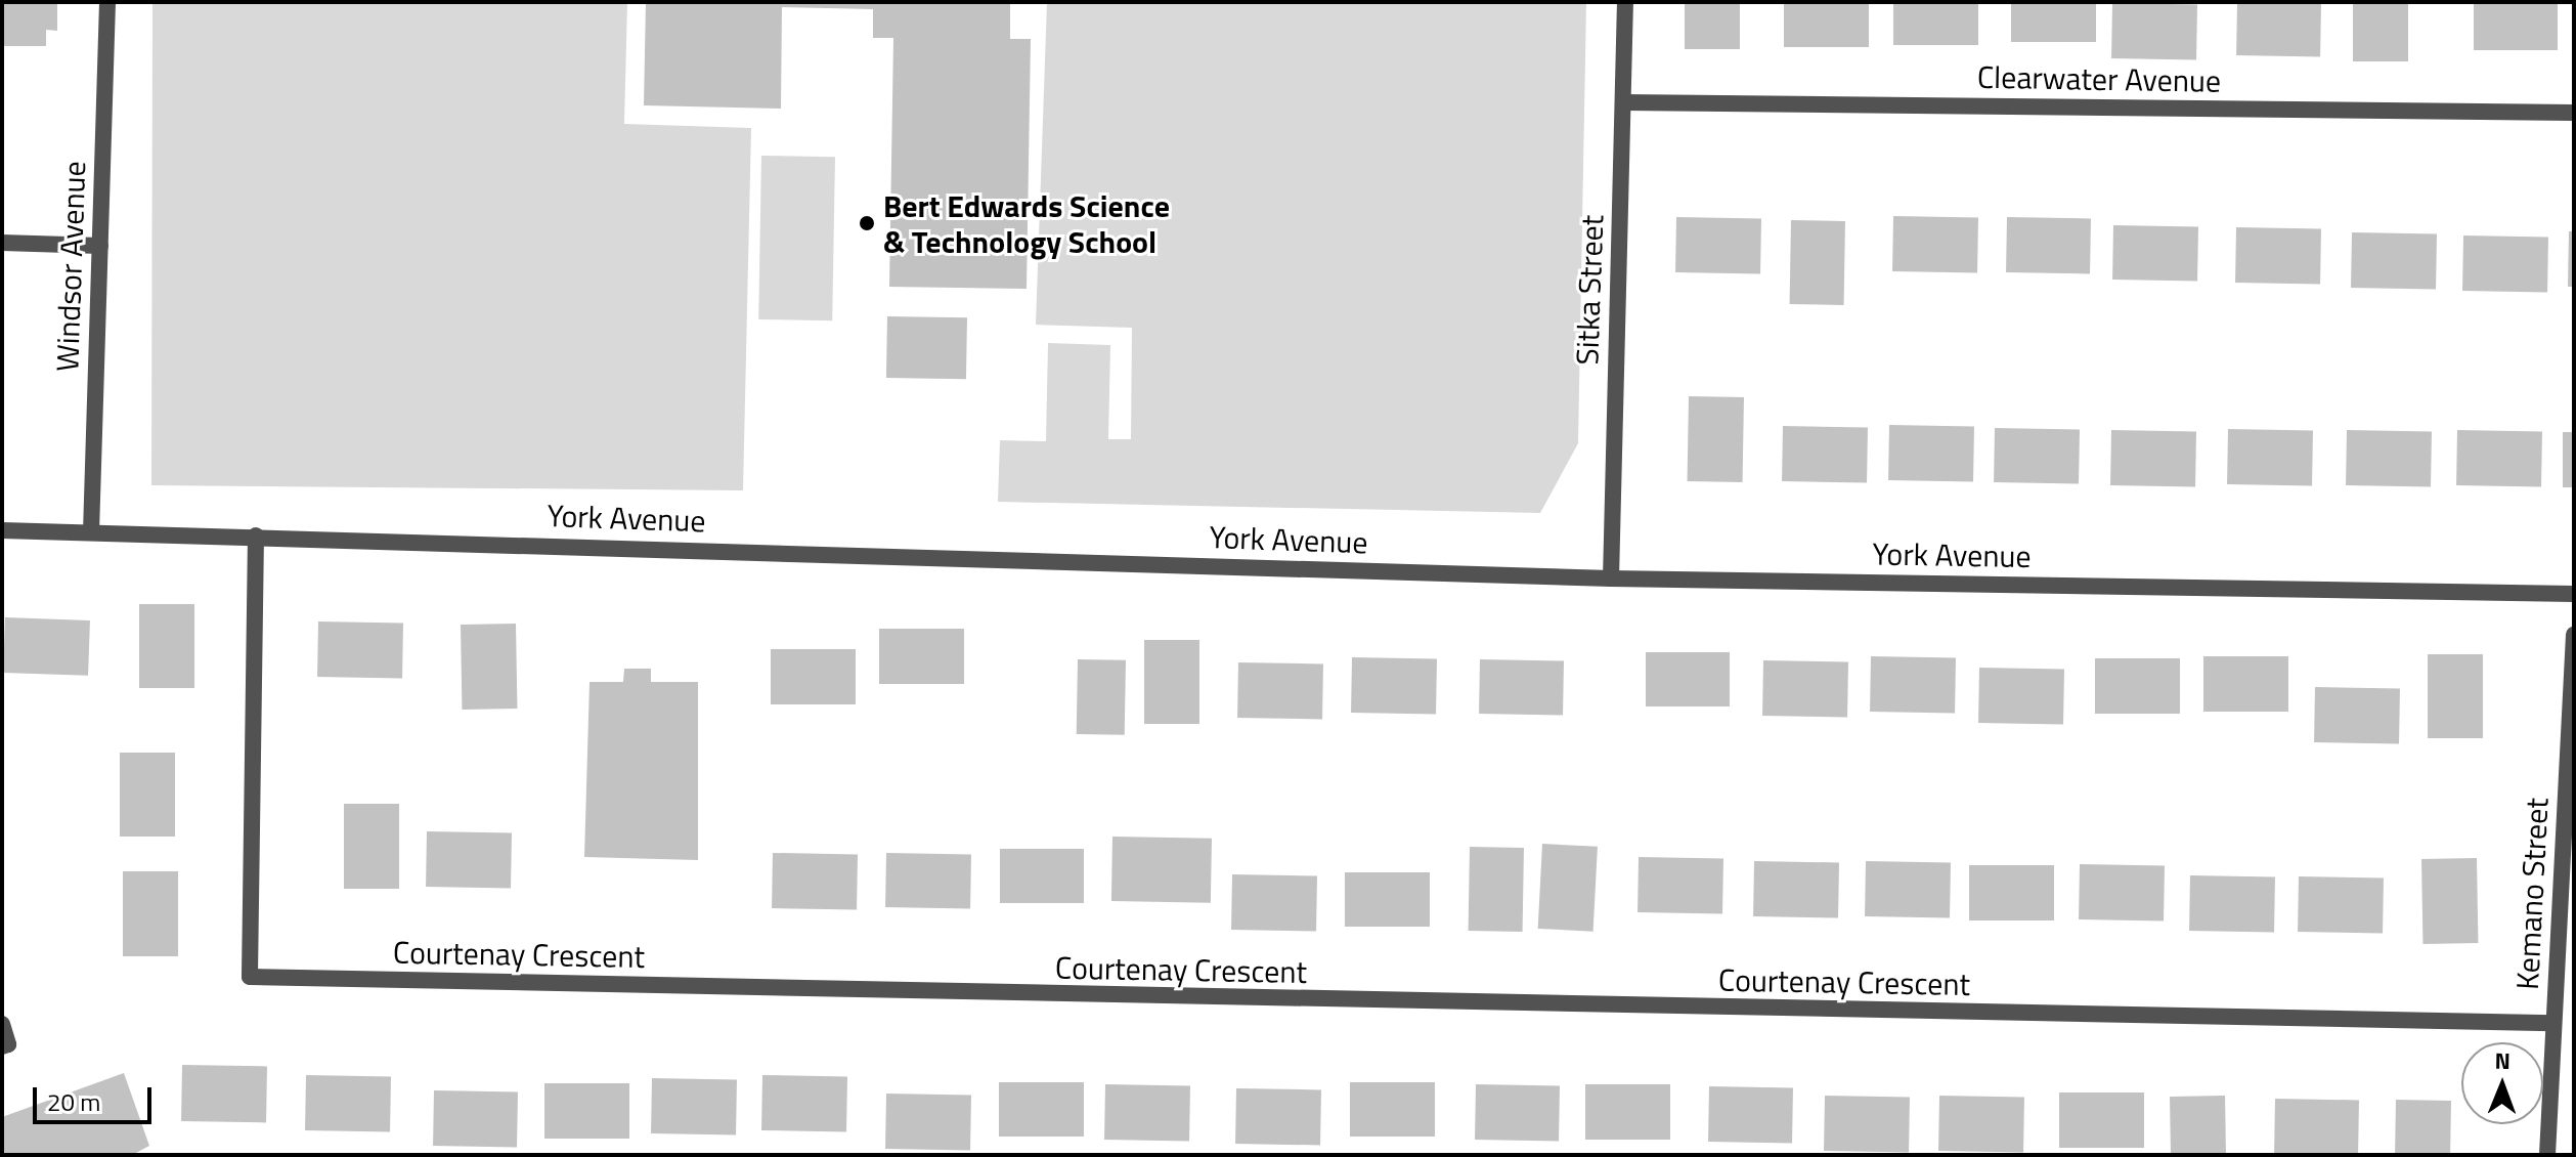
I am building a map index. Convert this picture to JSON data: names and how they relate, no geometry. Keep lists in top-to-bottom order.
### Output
{
  "streets": {
    "street": [
      "Clearwater Avenue",
      "Windsor Avenue",
      "Sitka Street",
      "York Avenue",
      "Kemano Street",
      "Courtenay Crescent"
    ]
  },
  "crossings": [
    ["Clearwater Avenue", "Sitka Street"],
    ["Windsor Avenue", "York Avenue"],
    ["Sitka Street", "York Avenue"],
    ["York Avenue", "Courtenay Crescent"],
    ["Kemano Street", "Courtenay Crescent"]
  ],
  "places": ["Bert Edwards Science & Technology School"],
  "scale_bar": "20 m",
  "north": "top"
}
